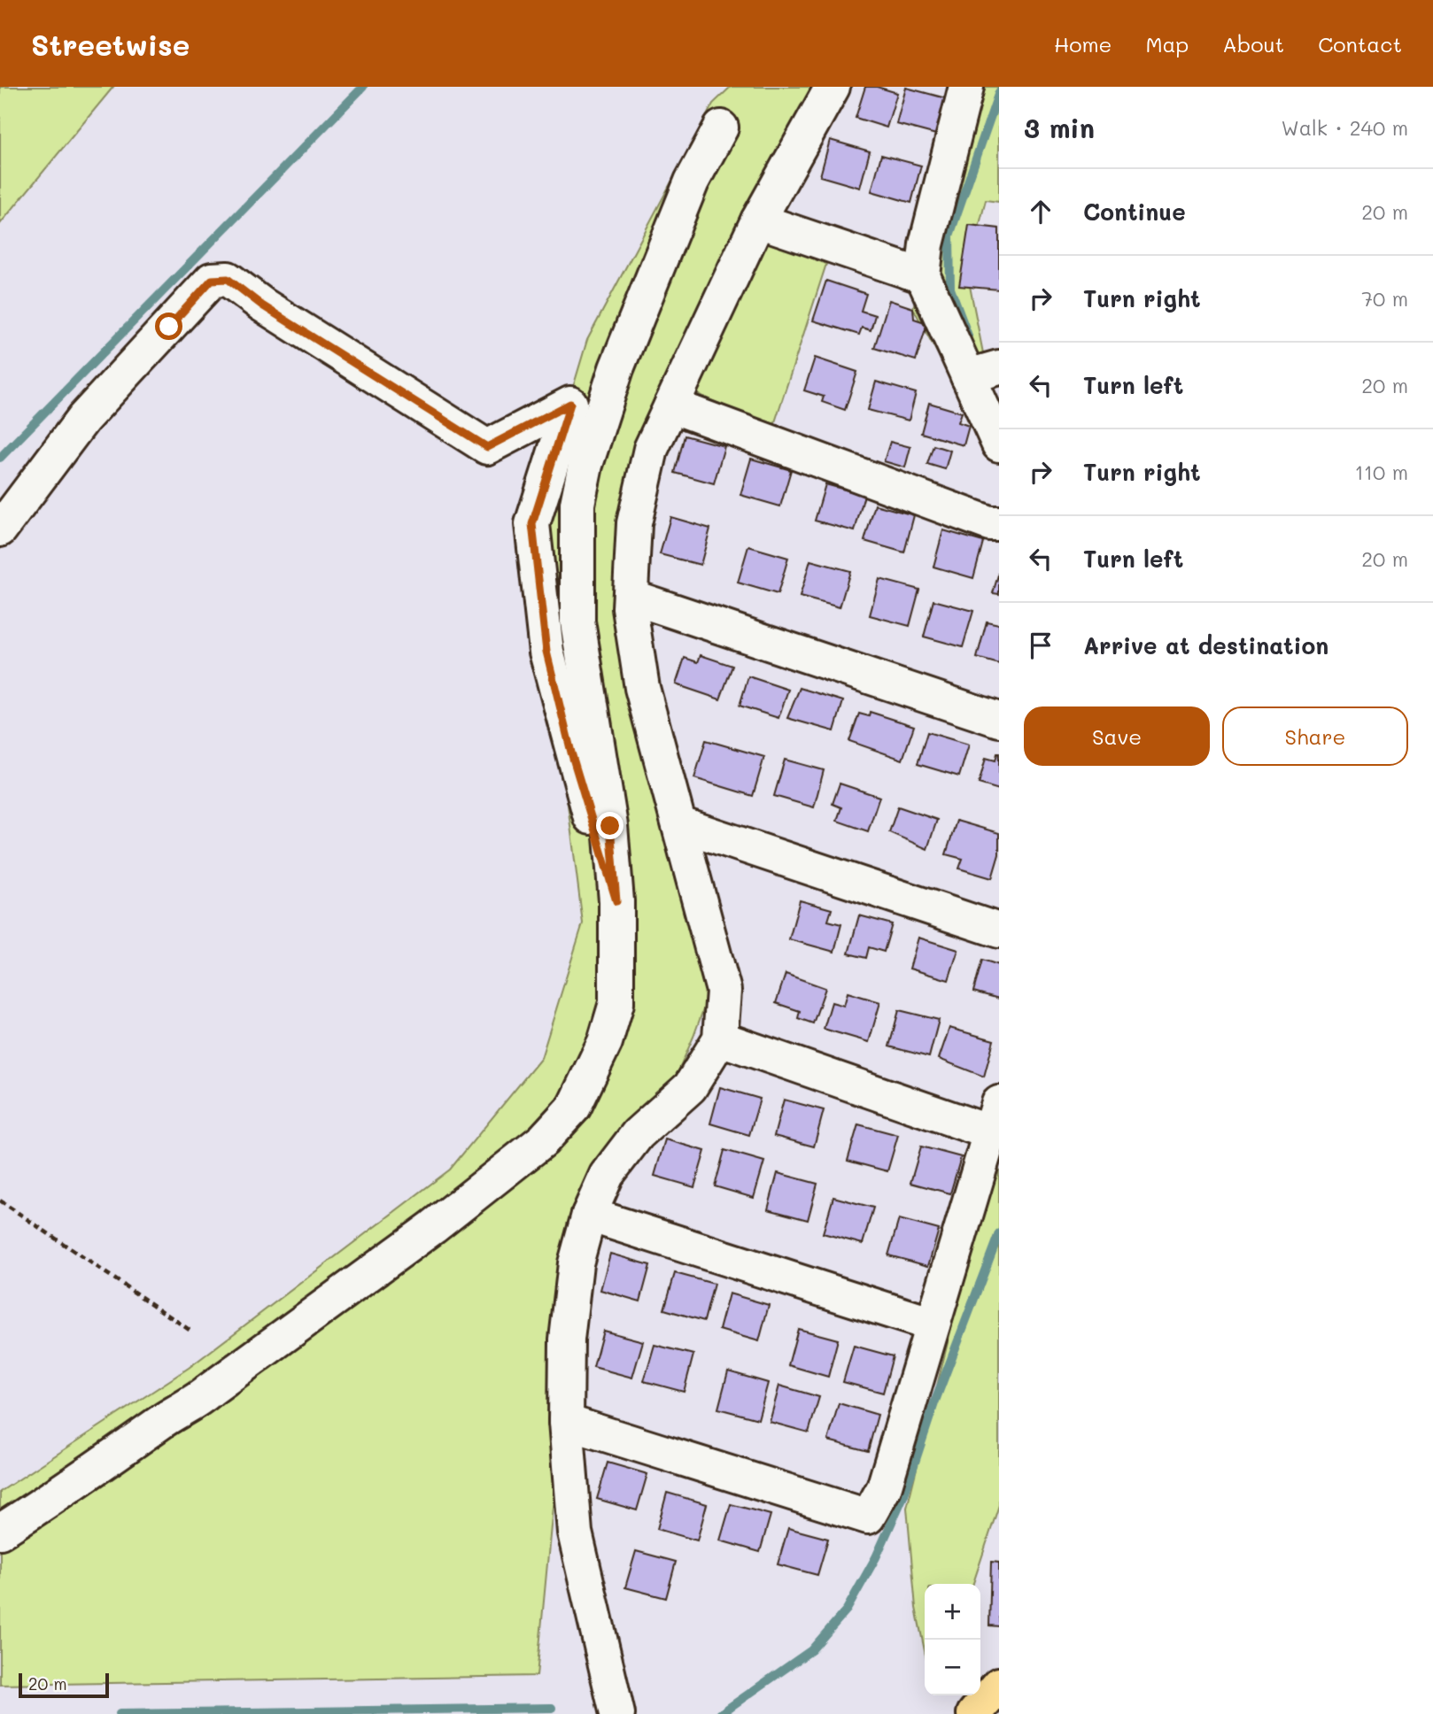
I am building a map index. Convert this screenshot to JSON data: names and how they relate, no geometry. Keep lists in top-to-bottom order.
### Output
{
  "scale_bar": "20 m",
  "page": {
    "header": "Streetwise",
    "nav": [
      "Home",
      "Map",
      "About",
      "Contact"
    ],
    "heading": ["3 min", "Walk · 240 m"],
    "list": [
      ["Continue", "20 m"],
      ["Turn right", "70 m"],
      ["Turn left", "20 m"],
      ["Turn right", "110 m"],
      ["Turn left", "20 m"],
      "Arrive at destination"
    ],
    "buttons": ["Save", "Share"],
    "map_buttons": ["+", "−"],
    "scale": "20 m"
  }
}
